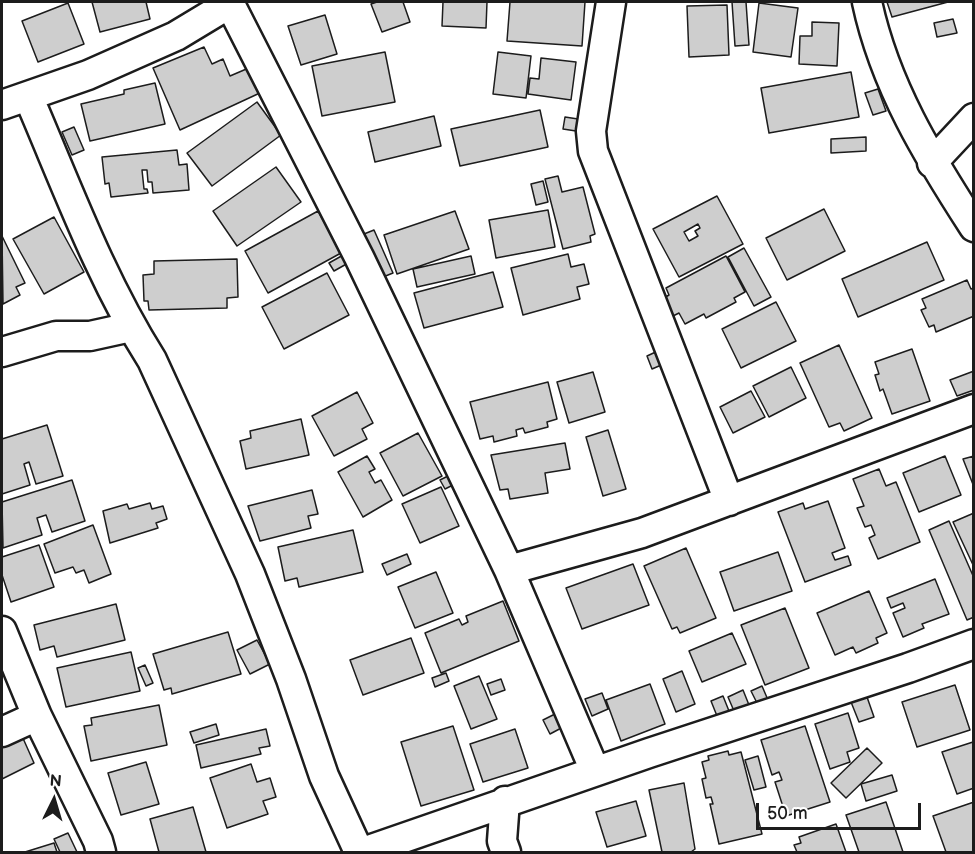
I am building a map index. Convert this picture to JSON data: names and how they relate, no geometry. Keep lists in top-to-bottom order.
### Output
{
  "scale_bar": "50 m",
  "north": "top"
}
